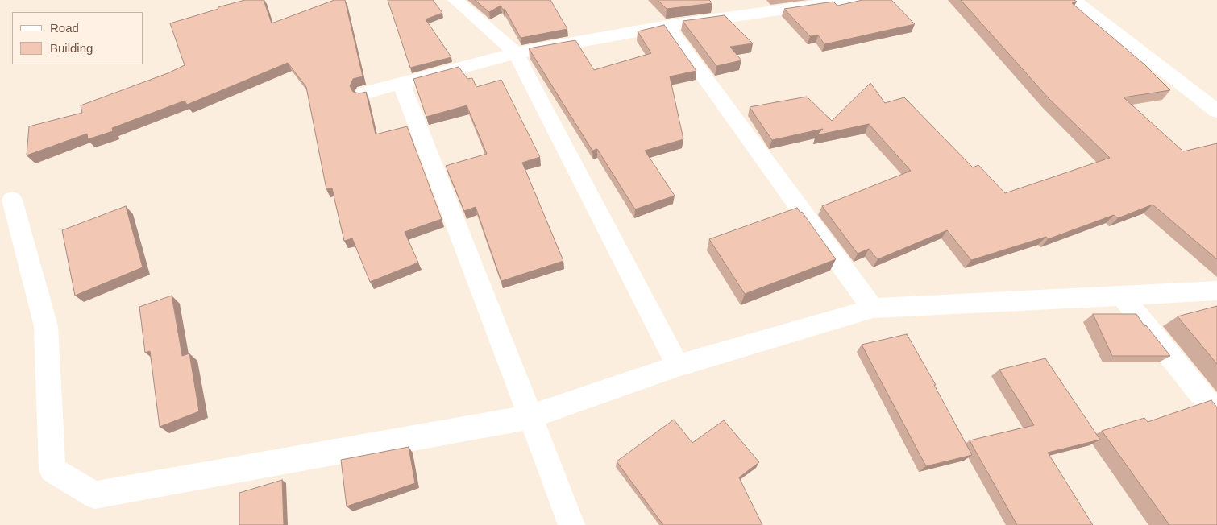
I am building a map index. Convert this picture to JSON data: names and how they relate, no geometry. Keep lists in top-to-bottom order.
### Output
{
  "legend": ["Road", "Building"]
}
